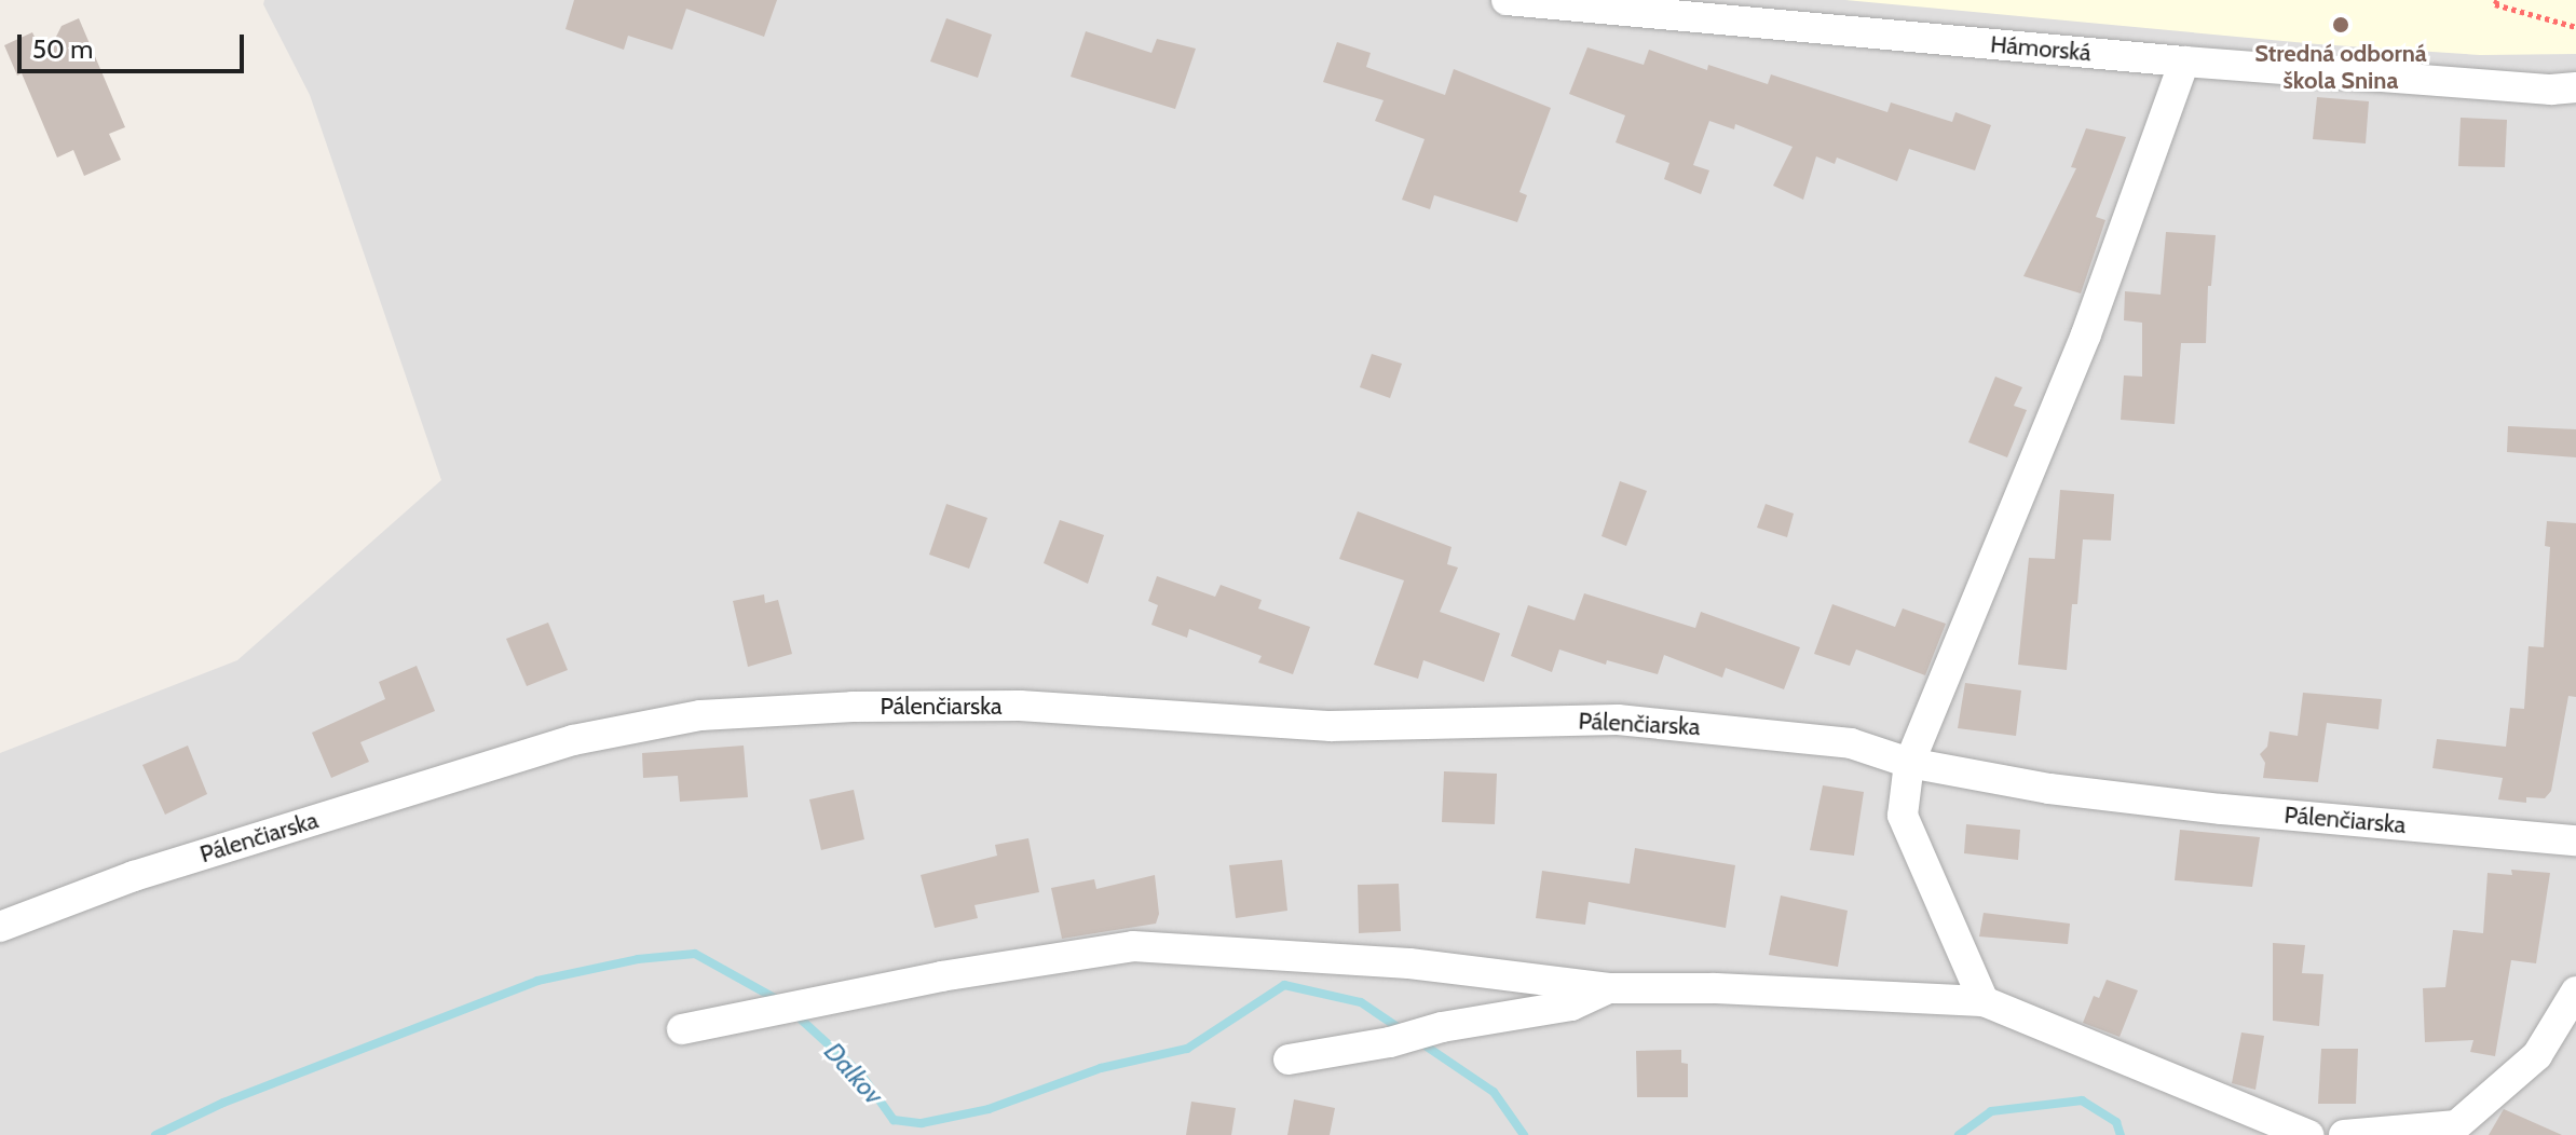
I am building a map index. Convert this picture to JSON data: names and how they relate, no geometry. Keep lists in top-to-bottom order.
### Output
{
  "streets": {
    "street": ["Hámorská", "Pálenčiarska"]
  },
  "water": ["Dalkov"],
  "places": ["Stredná odborná škola Snina"],
  "scale_bar": "50 m"
}
